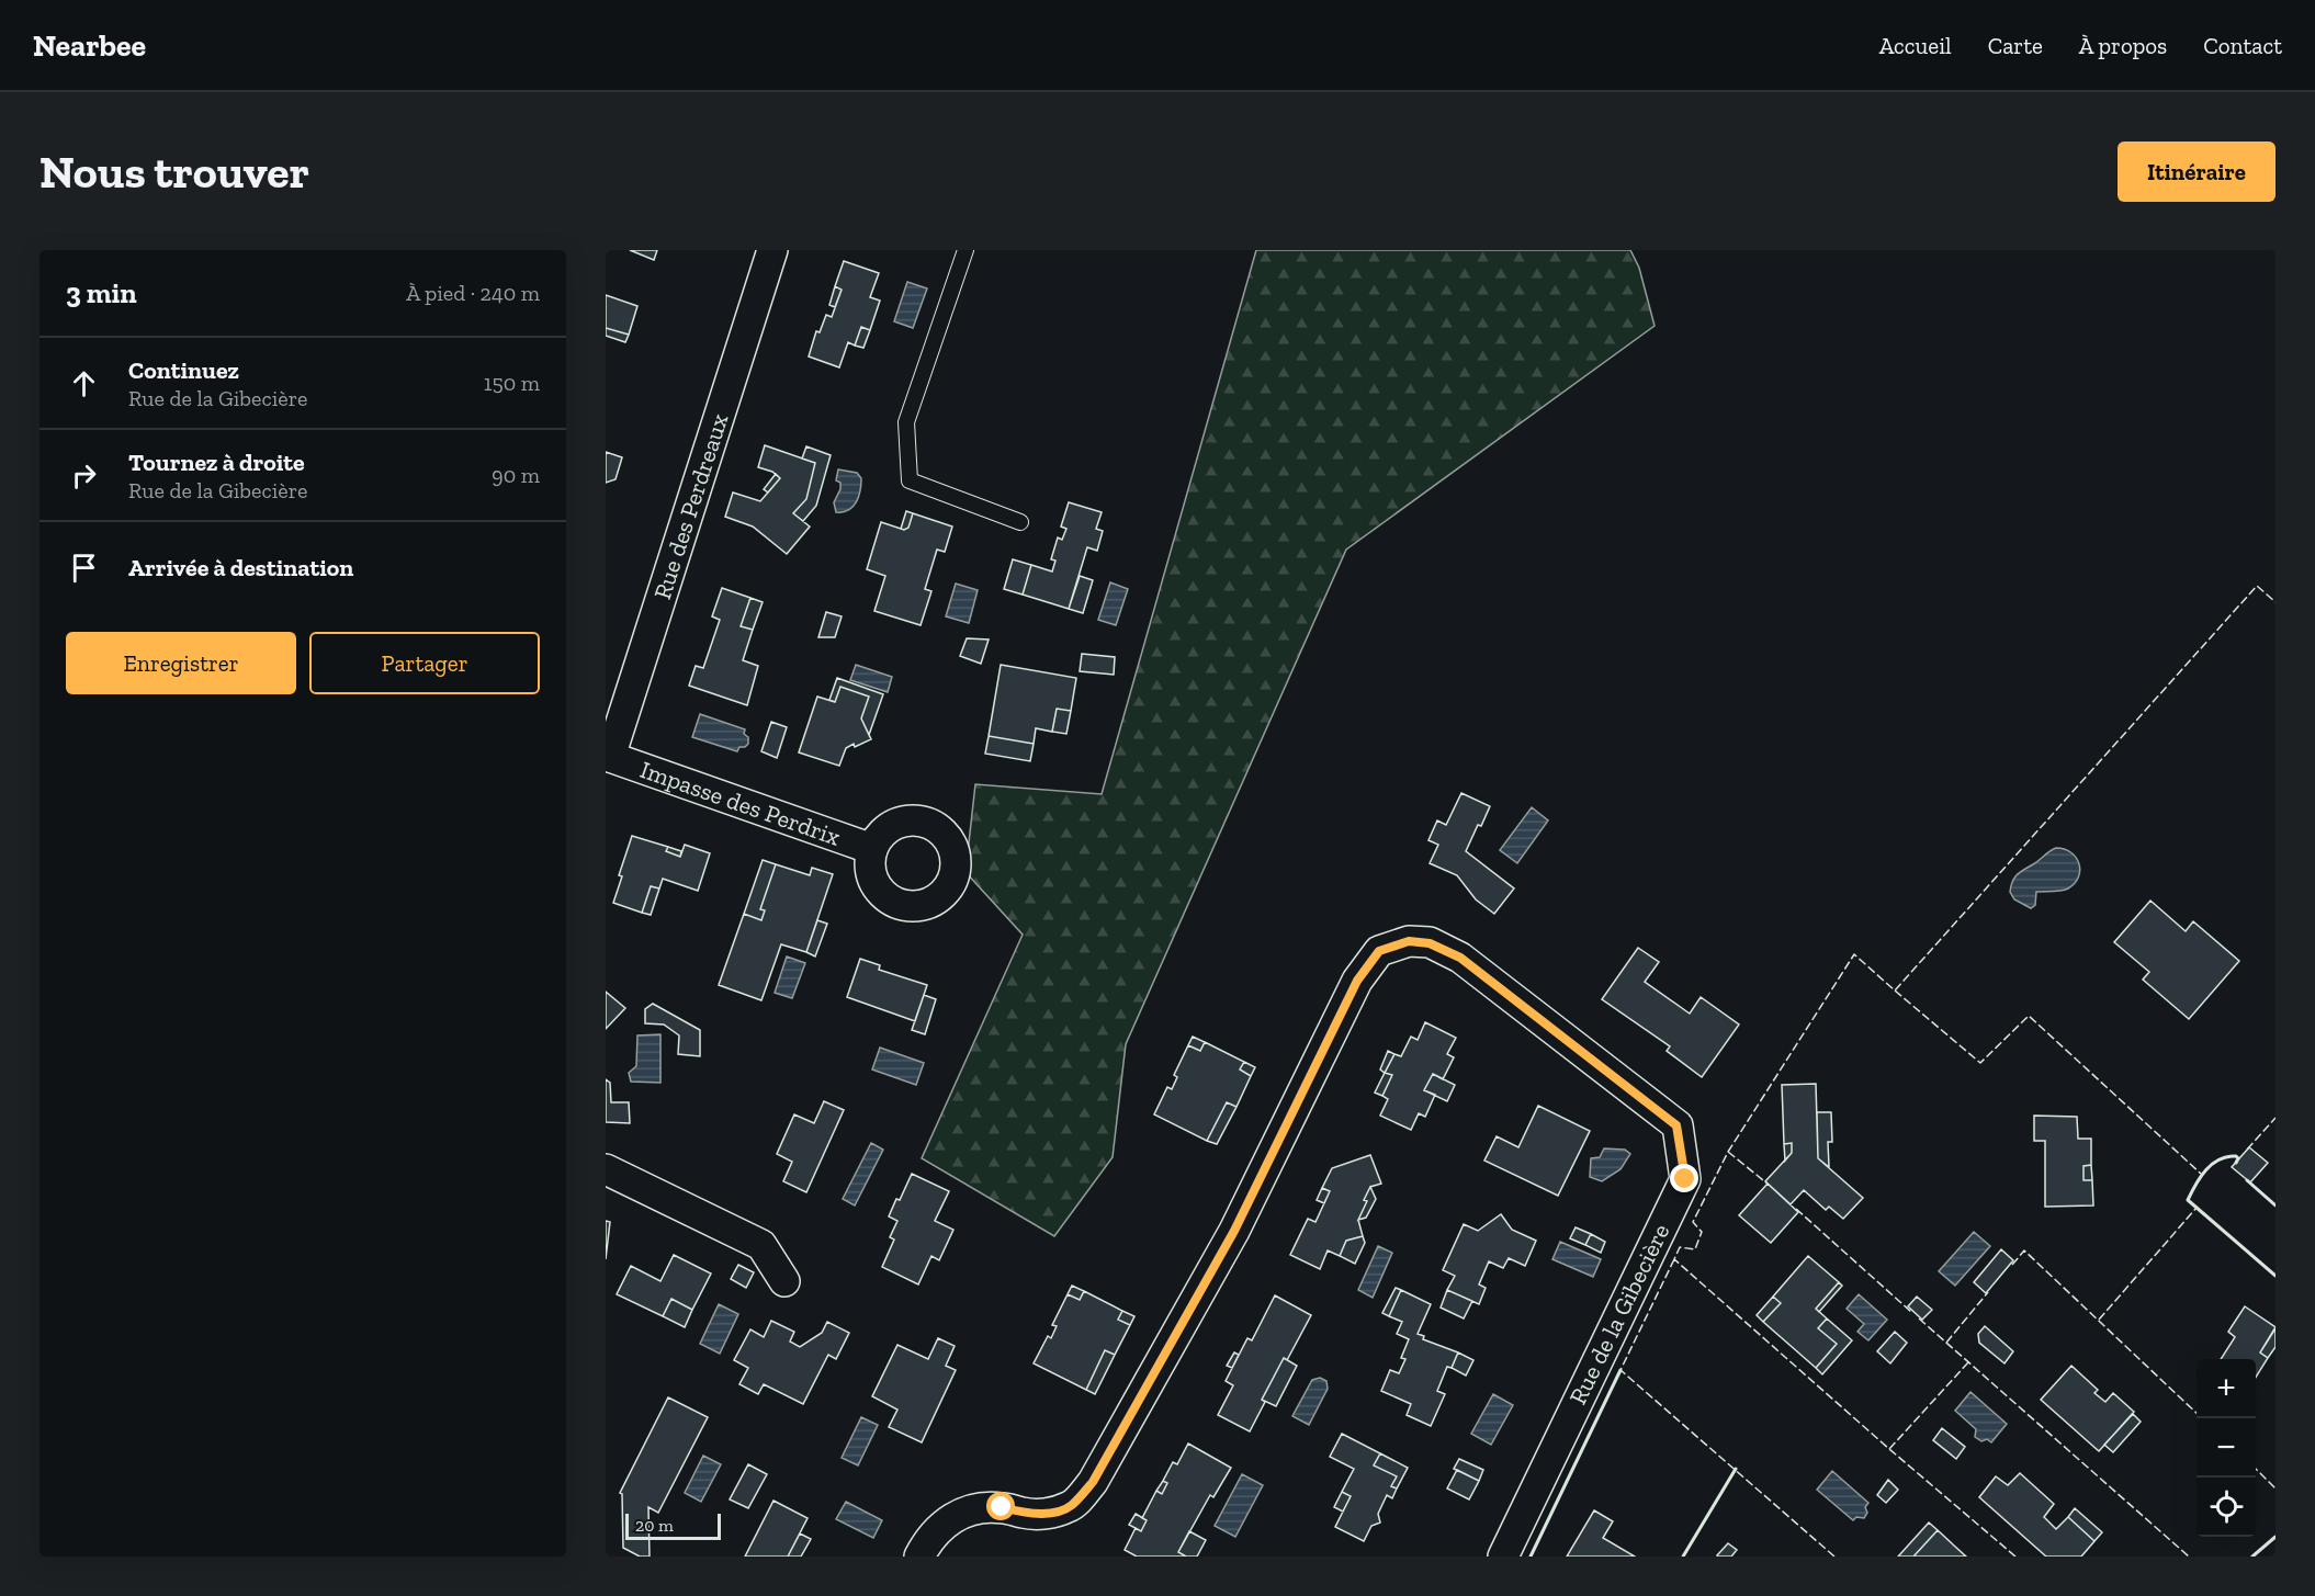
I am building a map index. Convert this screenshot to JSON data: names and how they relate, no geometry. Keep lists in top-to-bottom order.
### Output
{
  "streets": {
    "street": ["Rue des Perdreaux", "Impasse des Perdrix", "Rue de la Gibecière"]
  },
  "crossings": [
    ["Rue des Perdreaux", "Impasse des Perdrix"]
  ],
  "scale_bar": "20 m",
  "page": {
    "header": "Nearbee",
    "nav": [
      "Accueil",
      "Carte",
      "À propos",
      "Contact"
    ],
    "buttons": [
      "Itinéraire",
      ["Enregistrer", "Partager"]
    ],
    "title": "Nous trouver",
    "heading": ["3 min", "À pied · 240 m"],
    "list": [
      ["Continuez", "Rue de la Gibecière", "150 m"],
      ["Tournez à droite", "Rue de la Gibecière", "90 m"],
      "Arrivée à destination"
    ],
    "map_buttons": ["+", "−"],
    "scale": "20 m"
  }
}
